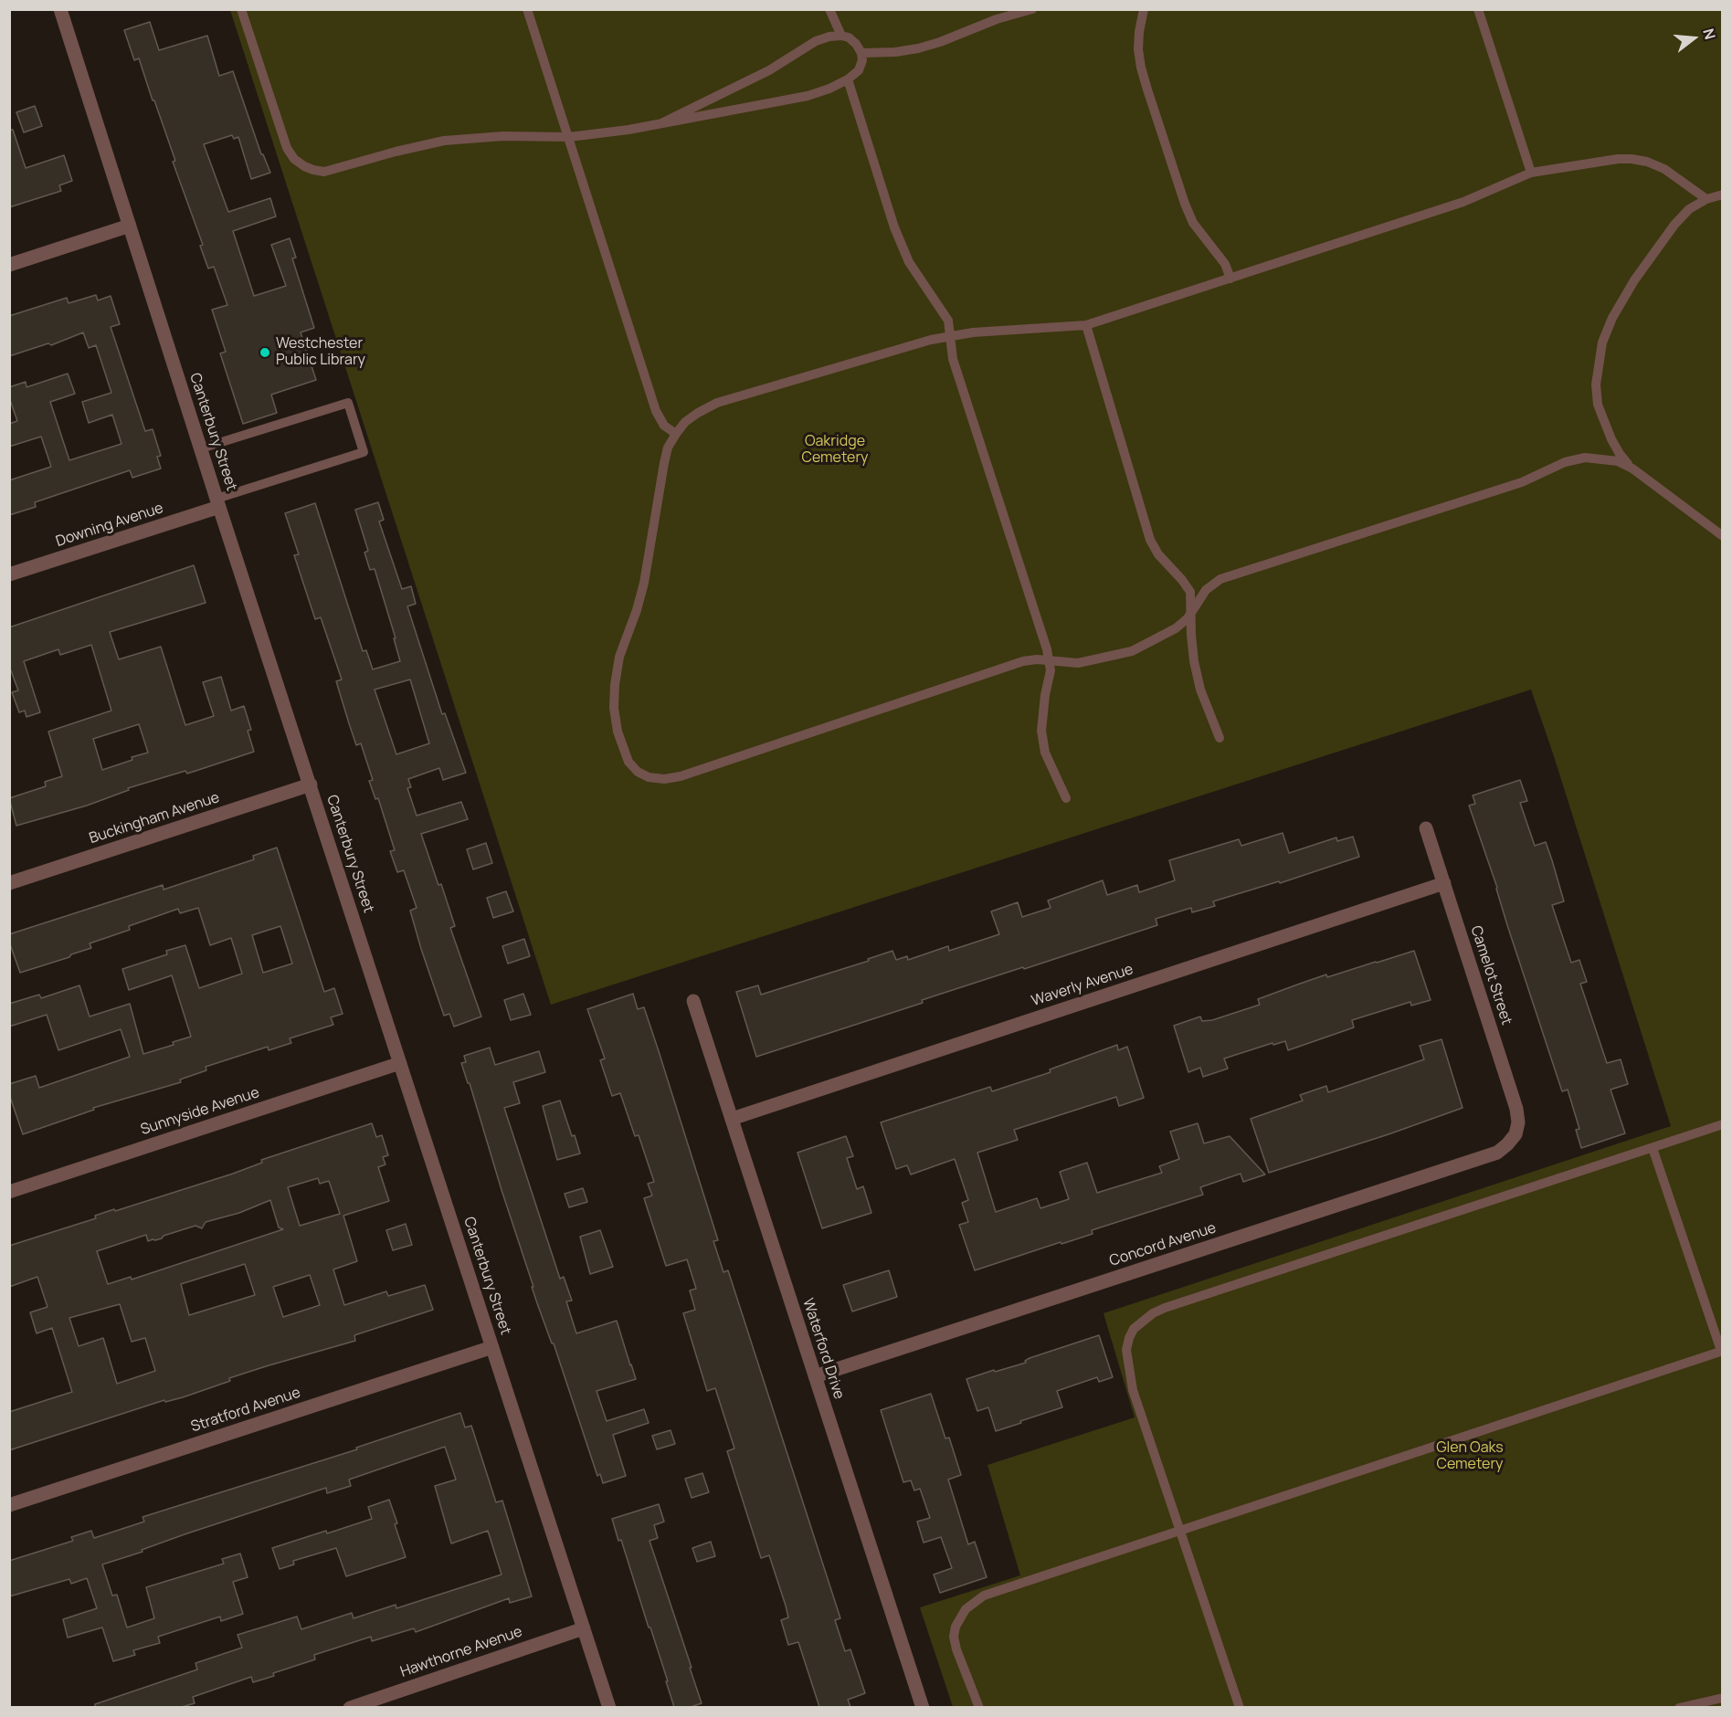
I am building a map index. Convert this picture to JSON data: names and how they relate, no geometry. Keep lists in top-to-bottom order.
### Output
{
  "streets": {
    "street": [
      "Canterbury Street",
      "Downing Avenue",
      "Buckingham Avenue",
      "Camelot Street",
      "Waverly Avenue",
      "Sunnyside Avenue",
      "Concord Avenue",
      "Waterford Drive",
      "Stratford Avenue",
      "Hawthorne Avenue"
    ]
  },
  "crossings": [
    ["Canterbury Street", "Downing Avenue"],
    ["Canterbury Street", "Buckingham Avenue"],
    ["Canterbury Street", "Sunnyside Avenue"],
    ["Canterbury Street", "Stratford Avenue"],
    ["Canterbury Street", "Hawthorne Avenue"],
    ["Camelot Street", "Waverly Avenue"],
    ["Camelot Street", "Concord Avenue"],
    ["Waverly Avenue", "Waterford Drive"],
    ["Concord Avenue", "Waterford Drive"]
  ],
  "parks": ["Oakridge Cemetery", "Glen Oaks Cemetery"],
  "places": ["Westchester Public Library"],
  "north": "right"
}
